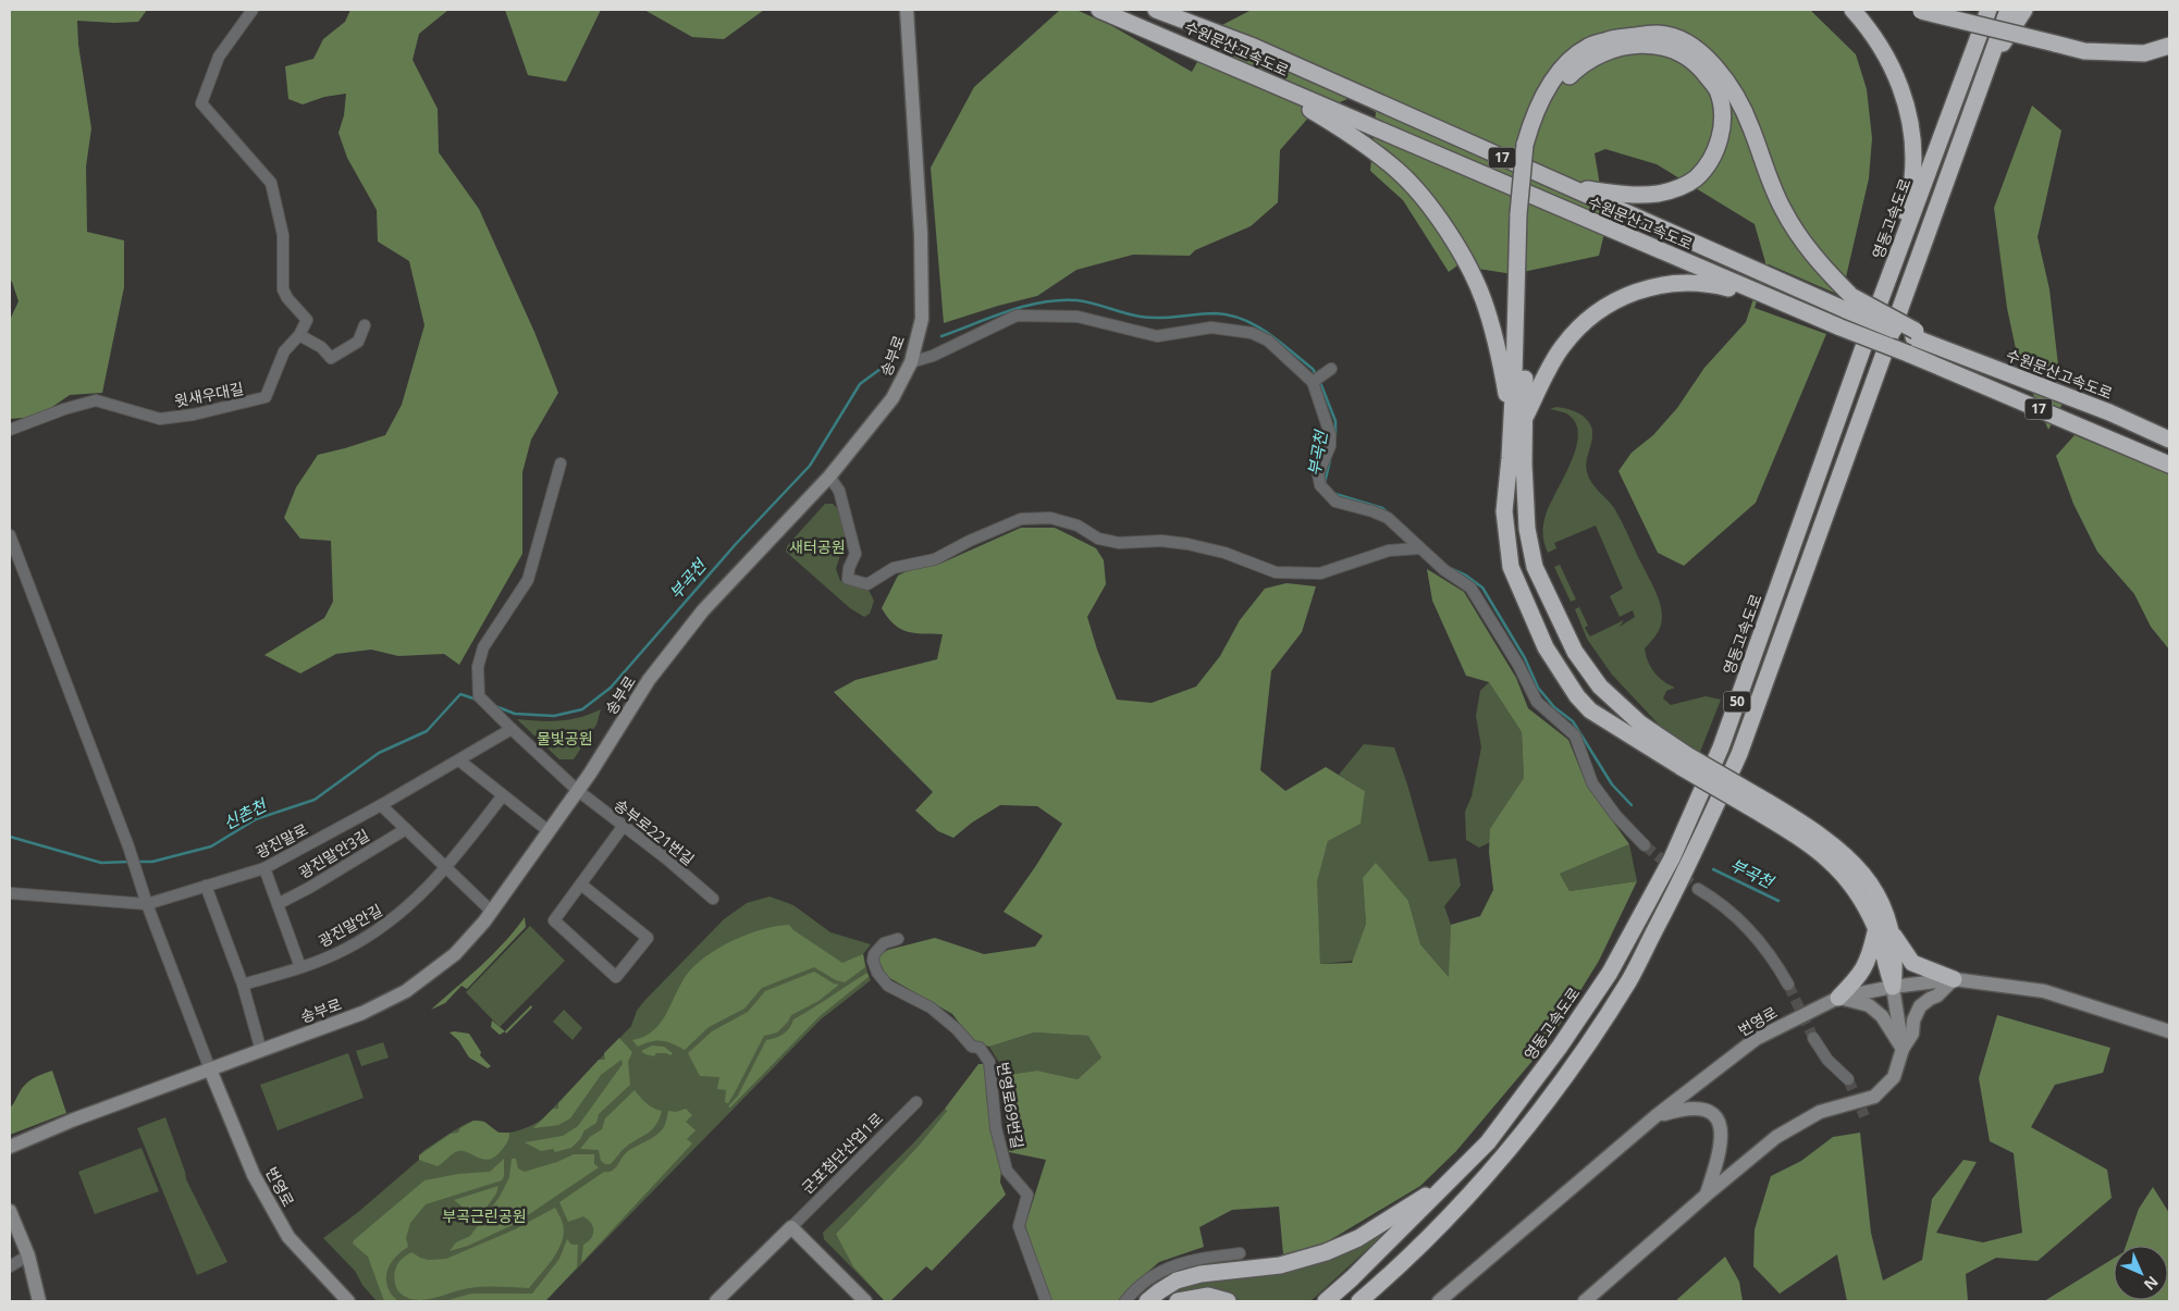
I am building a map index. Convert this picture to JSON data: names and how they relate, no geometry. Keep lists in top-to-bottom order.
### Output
{
  "streets": {
    "highway": [
      "수원문산고속도로",
      "17",
      "영동고속도로",
      "50"
    ],
    "street": [
      "송부로",
      "윗새우대길",
      "송부로221번길",
      "광진말로",
      "광진말안3길",
      "광진말안길",
      "번영로",
      "번영로69번길",
      "군포첨단산업1로"
    ]
  },
  "crossings": [
    ["송부로", "송부로221번길"],
    ["송부로", "번영로"],
    ["송부로221번길", "광진말로"]
  ],
  "water": ["부곡천", "신촌천"],
  "parks": ["새터공원", "물빛공원", "부곡근린공원"],
  "north": "bottom right"
}
